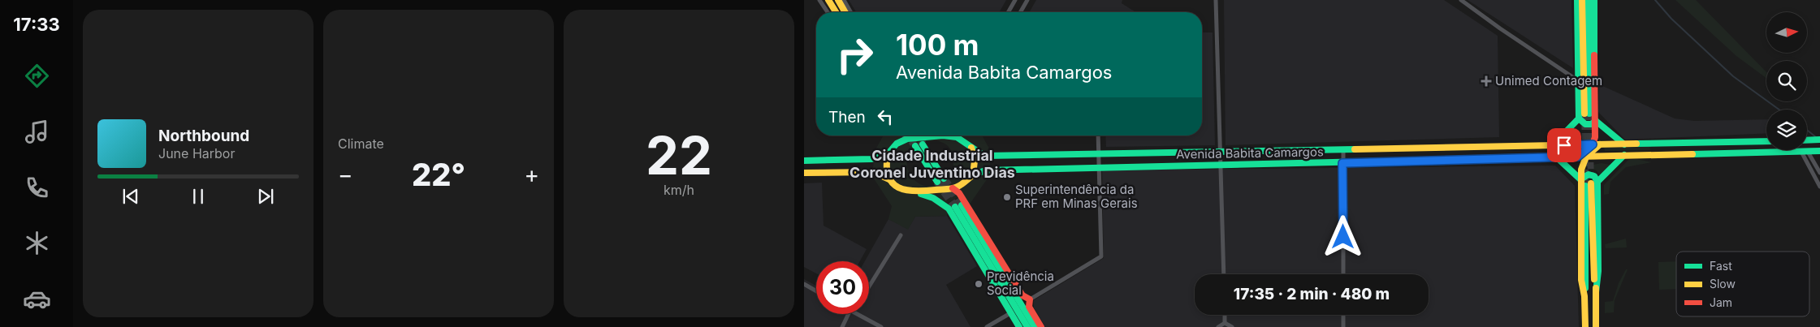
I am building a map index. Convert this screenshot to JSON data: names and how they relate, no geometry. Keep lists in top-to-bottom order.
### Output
{
  "streets": {
    "main road": ["Avenida Babita Camargos"]
  },
  "districts": ["Cidade Industrial Coronel Juventino Dias"],
  "places": {
    "health": ["Unimed Contagem"],
    "other": ["Superintendência da PRF em Minas Gerais", "Previdência Social"]
  },
  "legend": ["Fast", "Slow", "Jam"],
  "north": "right",
  "page": {
    "tabs": "17:33",
    "tile": [
      "Climate",
      ["22", "km/h"]
    ],
    "turn": ["100 m", "Avenida Babita Camargos"],
    "then": "Then",
    "song": ["Northbound", "June Harbor"],
    "heat": ["−", "22°", "+"],
    "limit": "30",
    "trip": "17:35 · 2 min · 480 m"
  }
}
